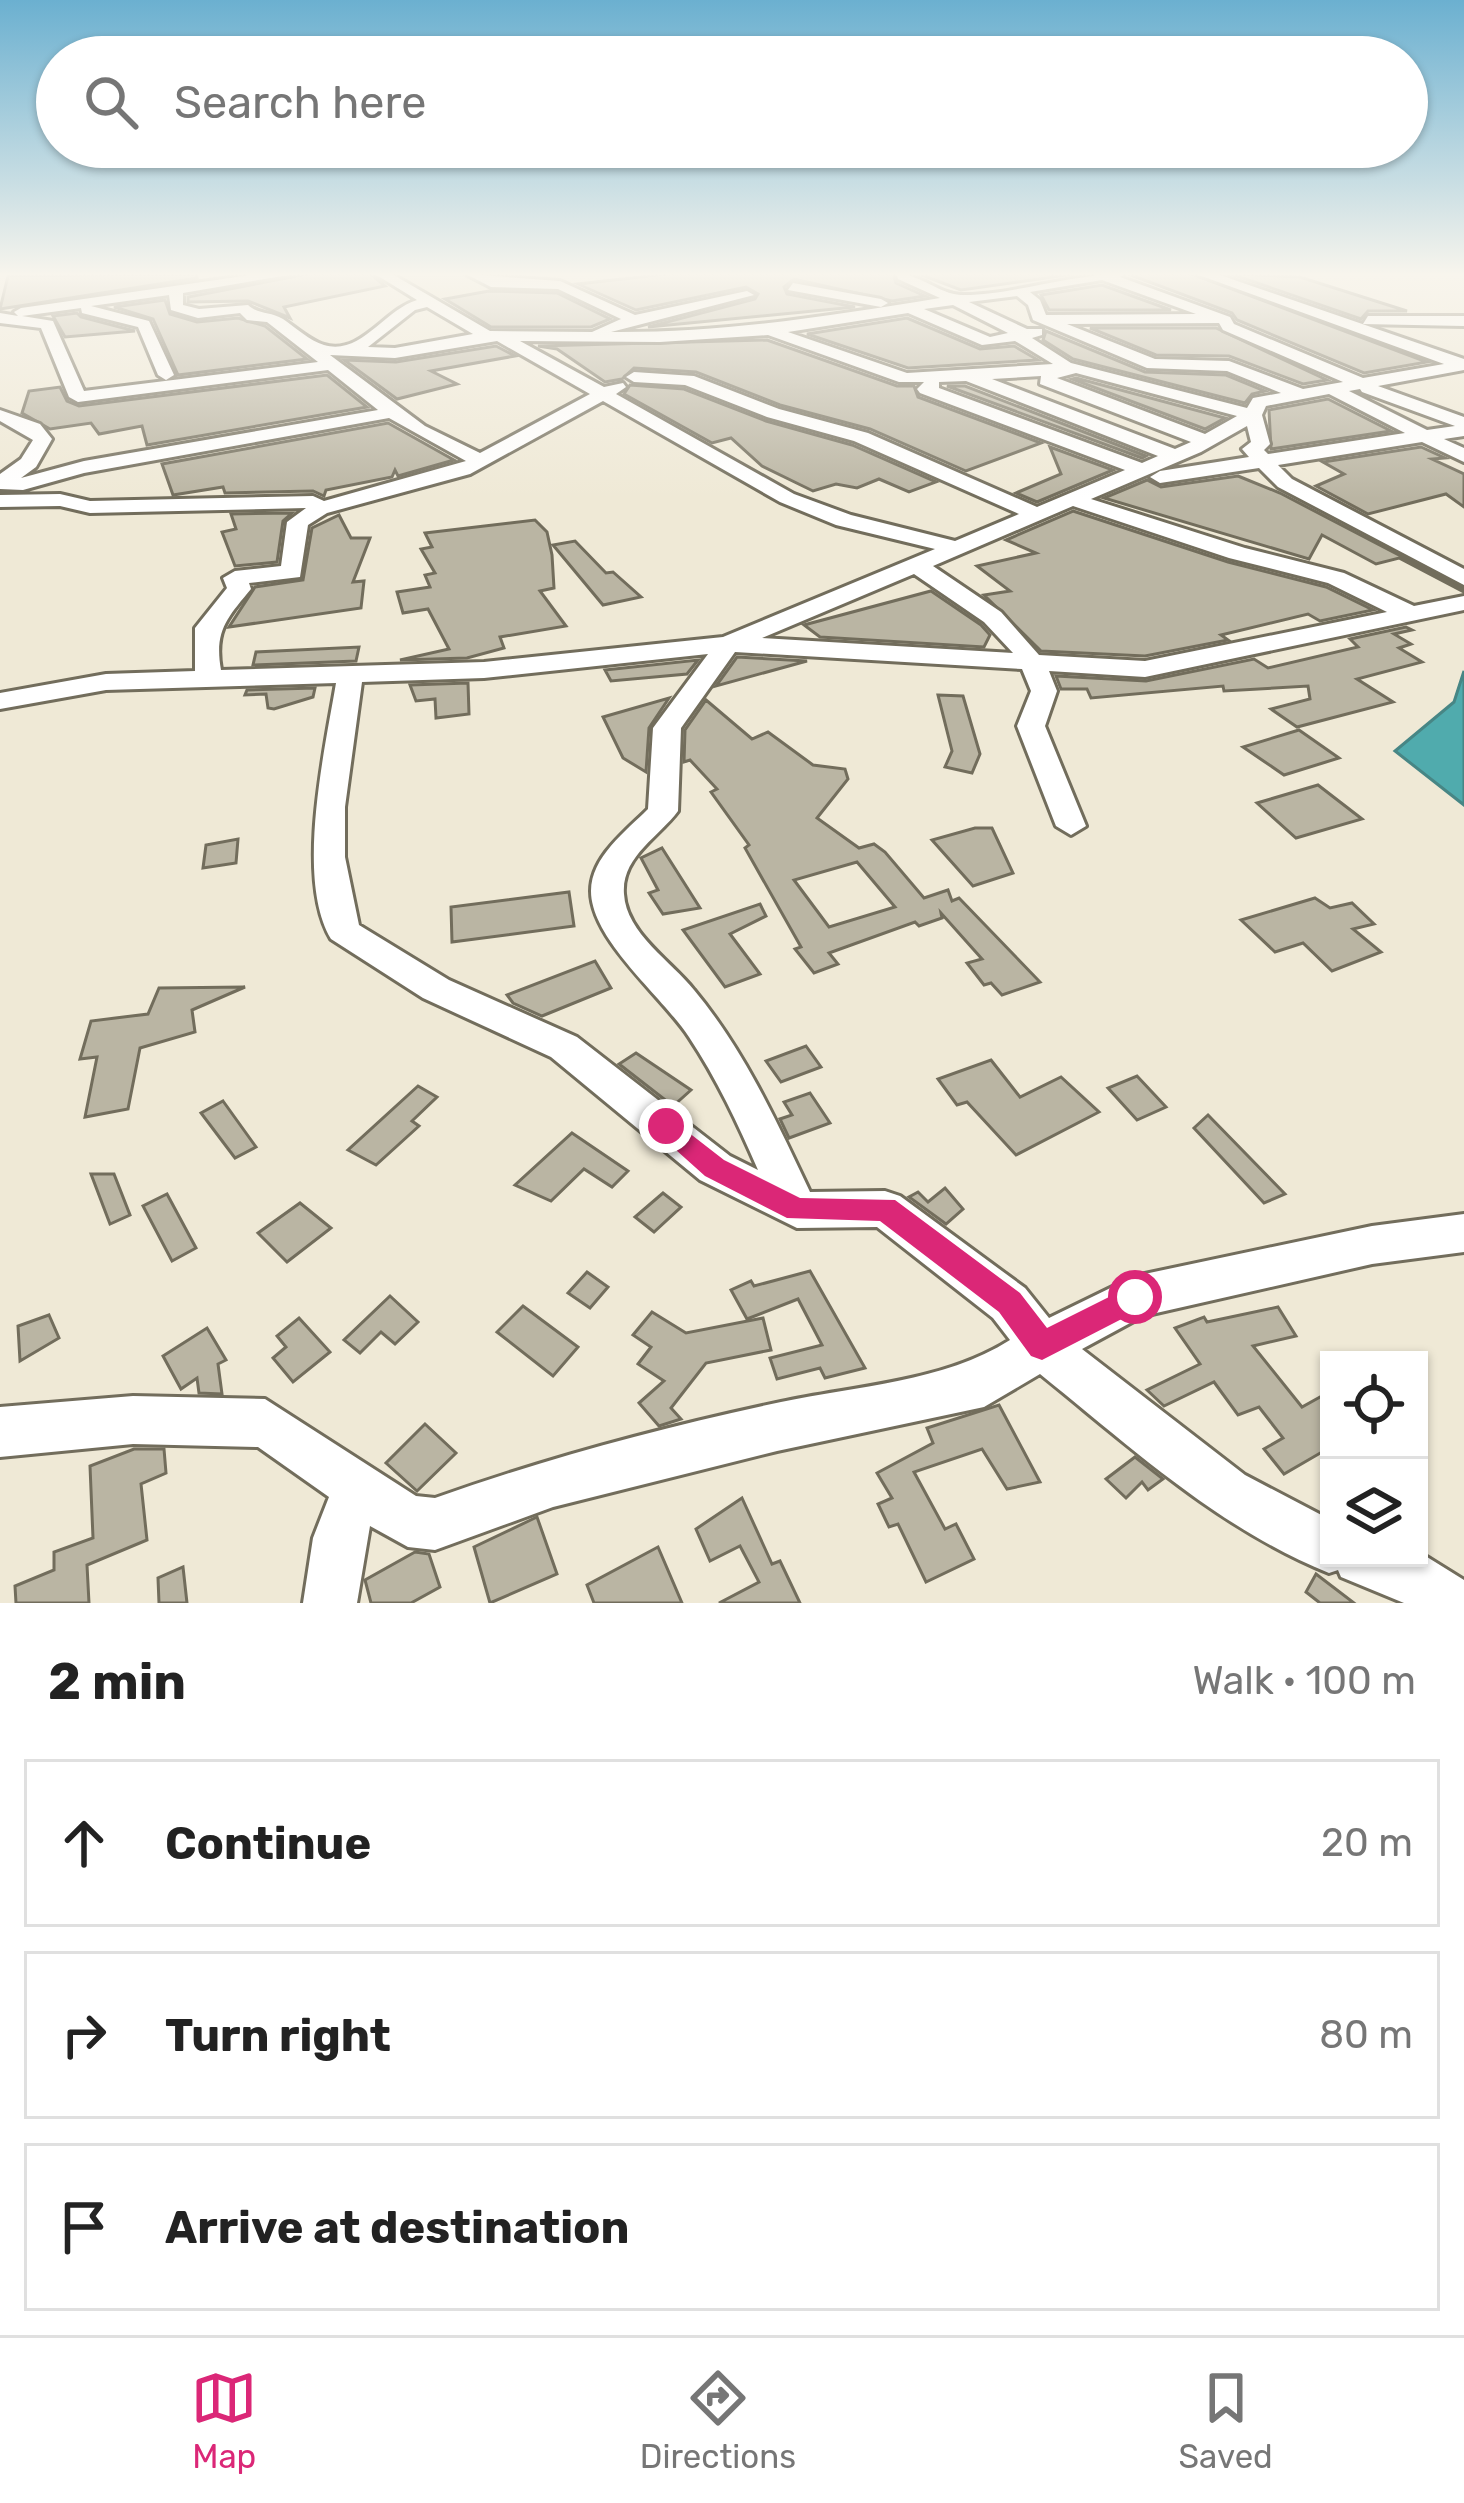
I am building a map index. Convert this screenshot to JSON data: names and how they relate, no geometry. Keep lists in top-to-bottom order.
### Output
{
  "page": {
    "search": "Search here",
    "heading": ["2 min", "Walk · 100 m"],
    "list": [
      ["Continue", "20 m"],
      ["Turn right", "80 m"],
      "Arrive at destination"
    ],
    "nav": ["Map", "Directions", "Saved"]
  }
}
